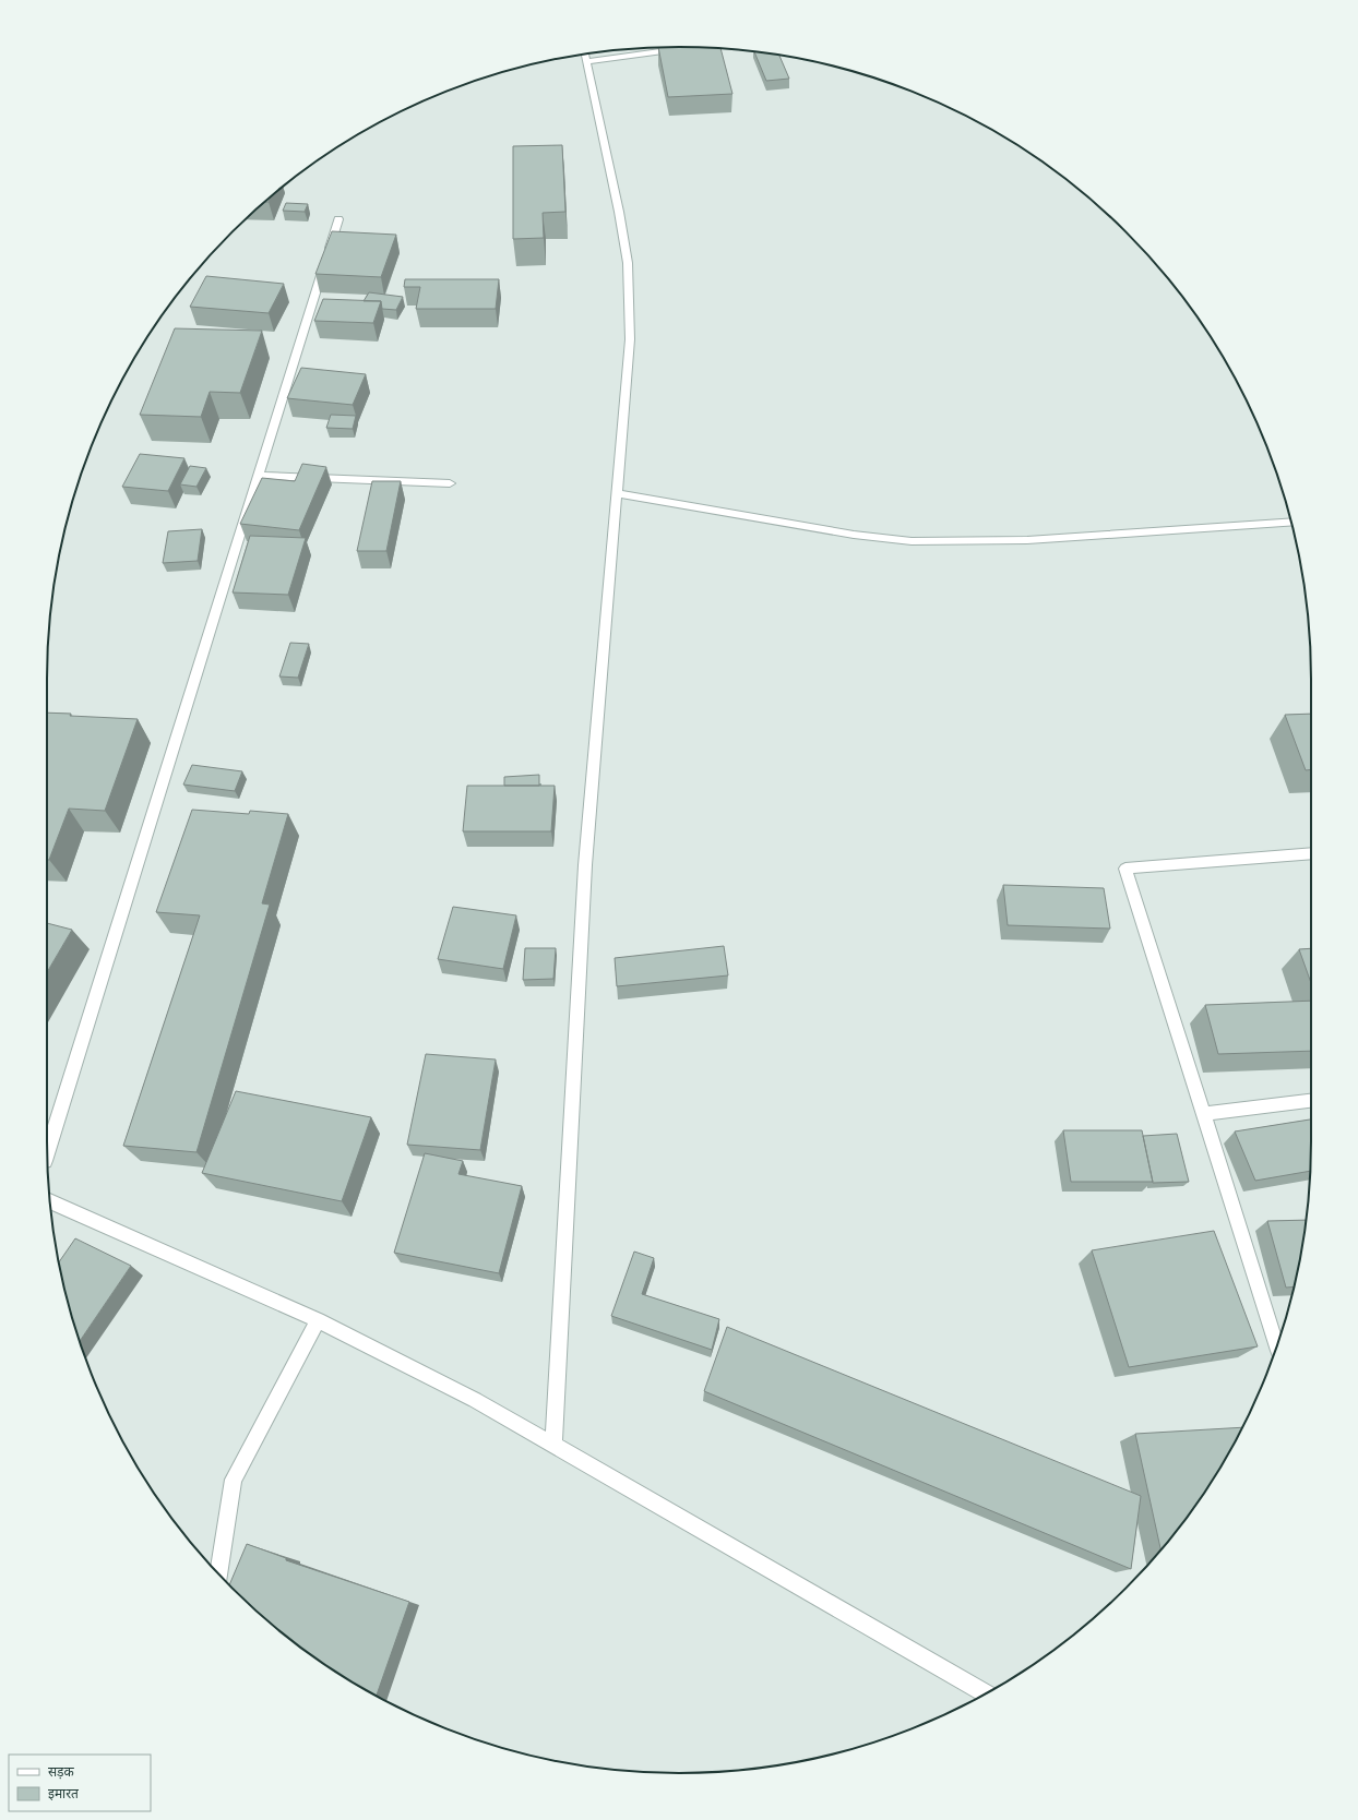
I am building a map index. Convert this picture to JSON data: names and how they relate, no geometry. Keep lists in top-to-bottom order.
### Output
{
  "legend": ["सड़क", "इमारत"]
}
